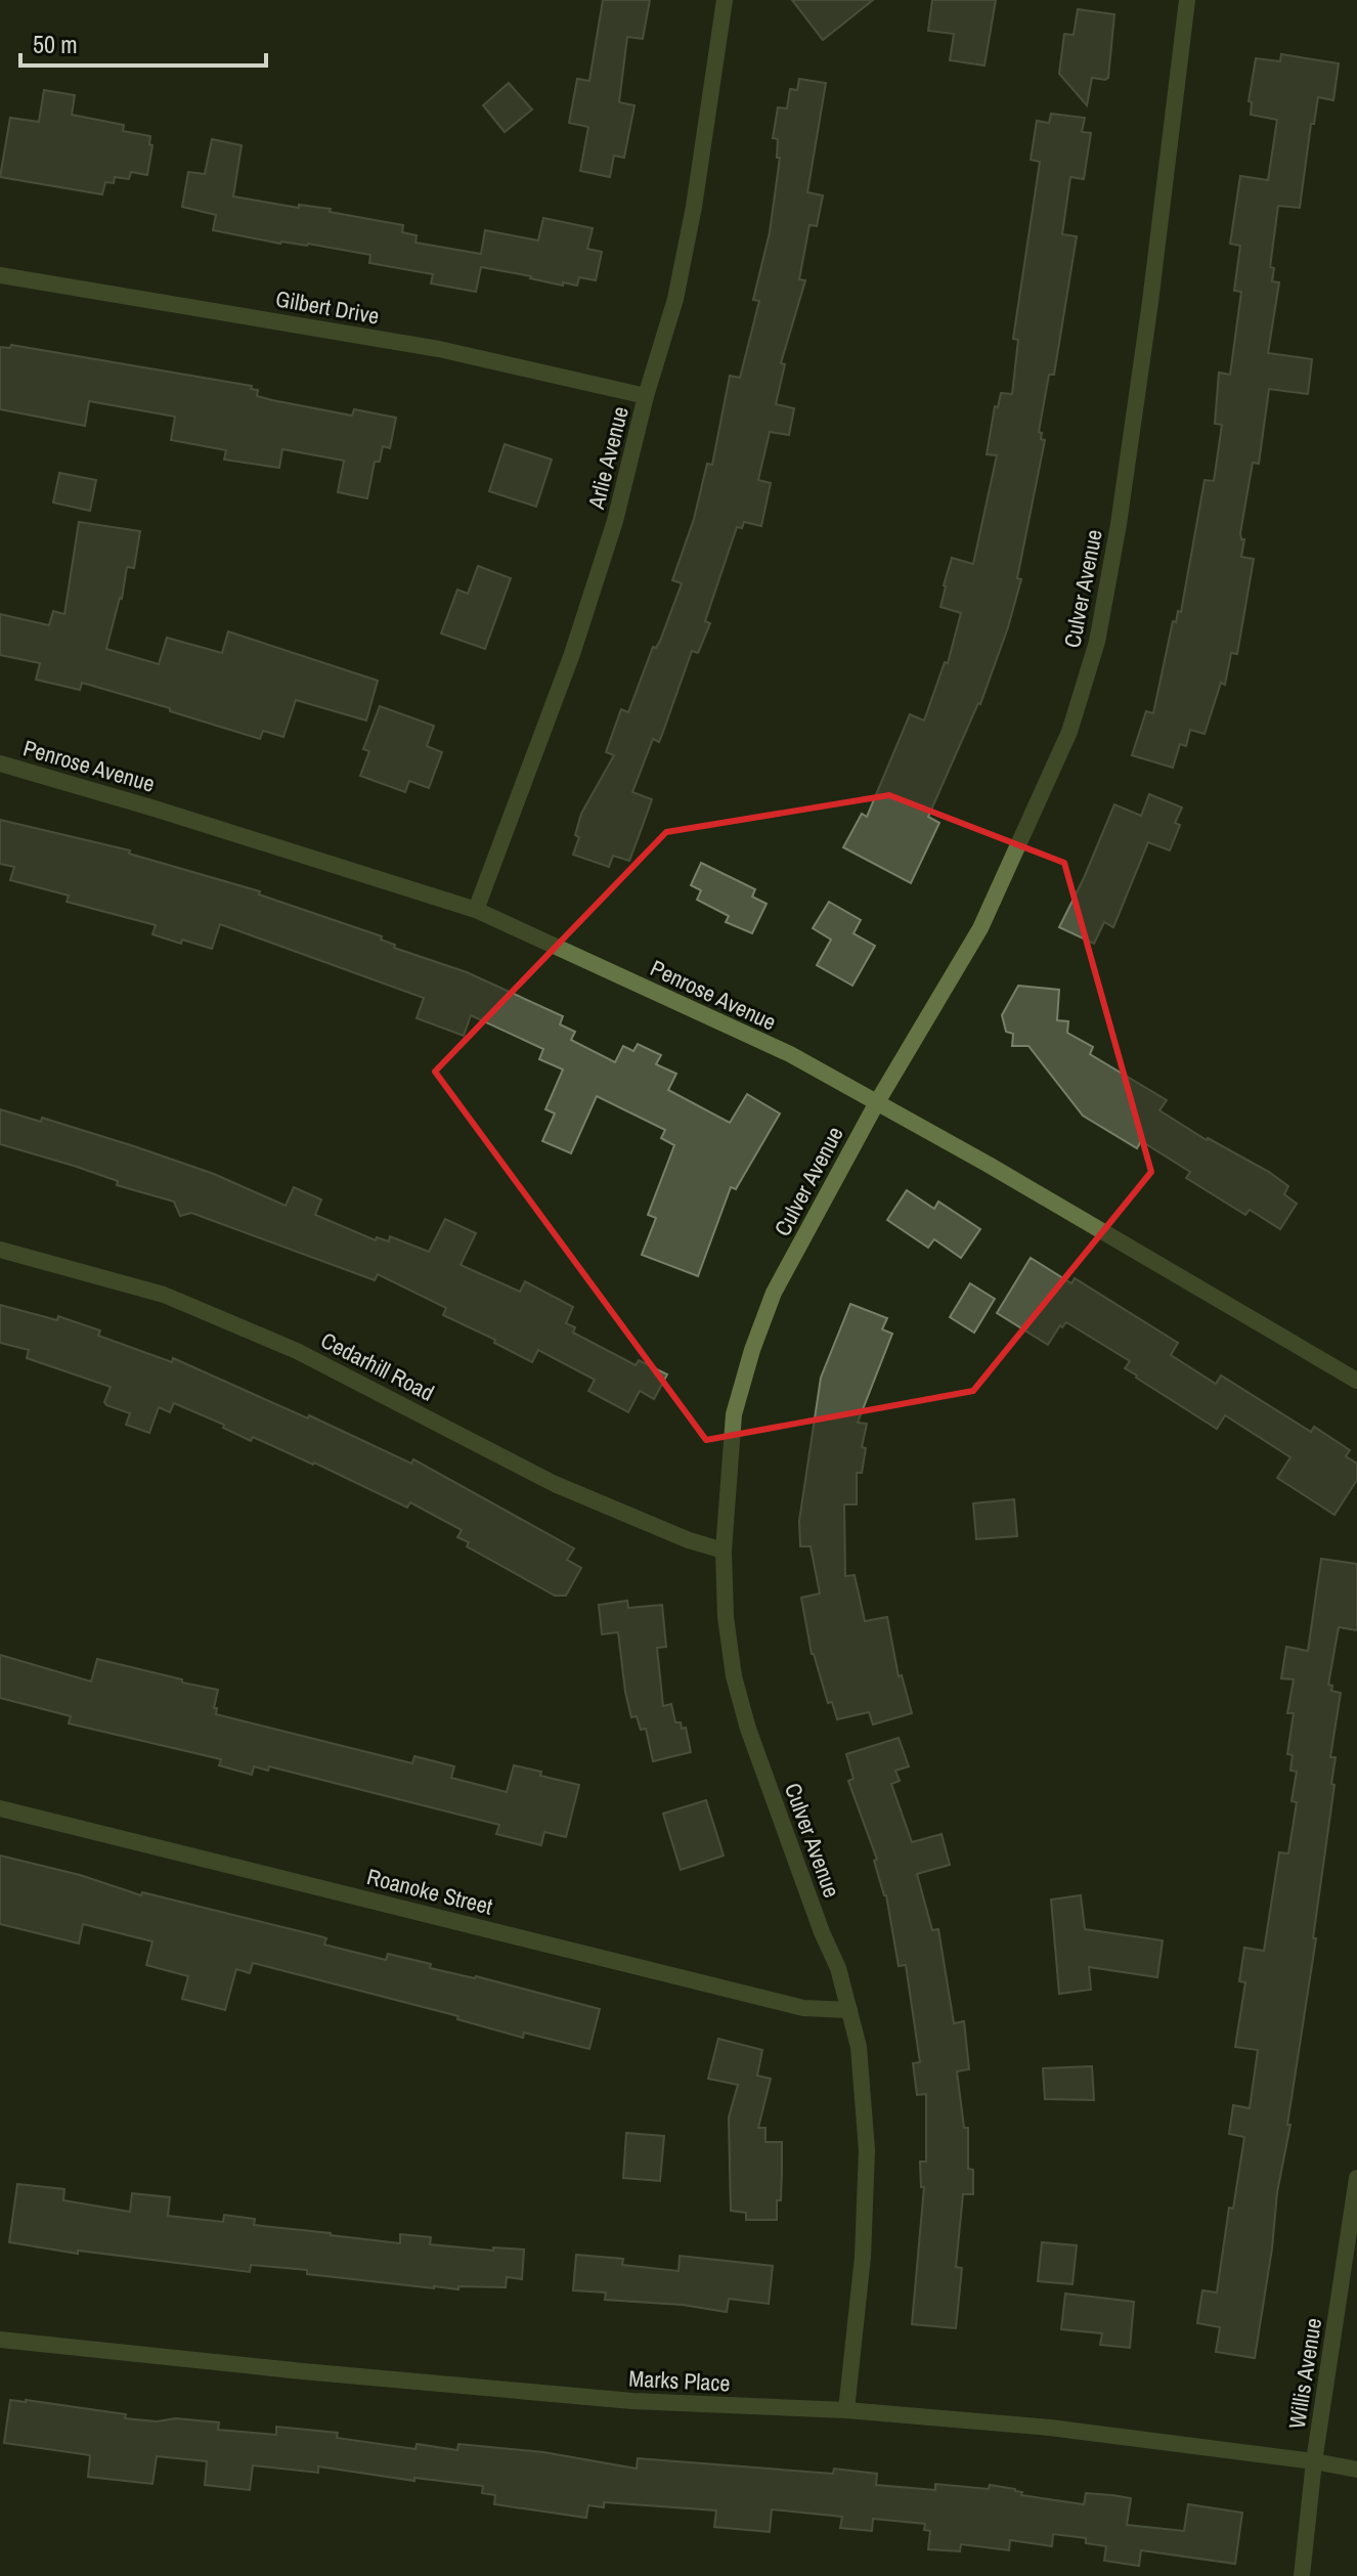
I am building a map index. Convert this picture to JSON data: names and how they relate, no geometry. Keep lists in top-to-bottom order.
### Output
{
  "streets": {
    "street": [
      "Gilbert Drive",
      "Arlie Avenue",
      "Culver Avenue",
      "Penrose Avenue",
      "Cedarhill Road",
      "Roanoke Street",
      "Willis Avenue",
      "Marks Place"
    ]
  },
  "crossings": [
    ["Gilbert Drive", "Arlie Avenue"],
    ["Arlie Avenue", "Penrose Avenue"],
    ["Culver Avenue", "Penrose Avenue"],
    ["Culver Avenue", "Cedarhill Road"],
    ["Culver Avenue", "Roanoke Street"],
    ["Culver Avenue", "Marks Place"],
    ["Willis Avenue", "Marks Place"]
  ],
  "scale_bar": "50 m"
}
